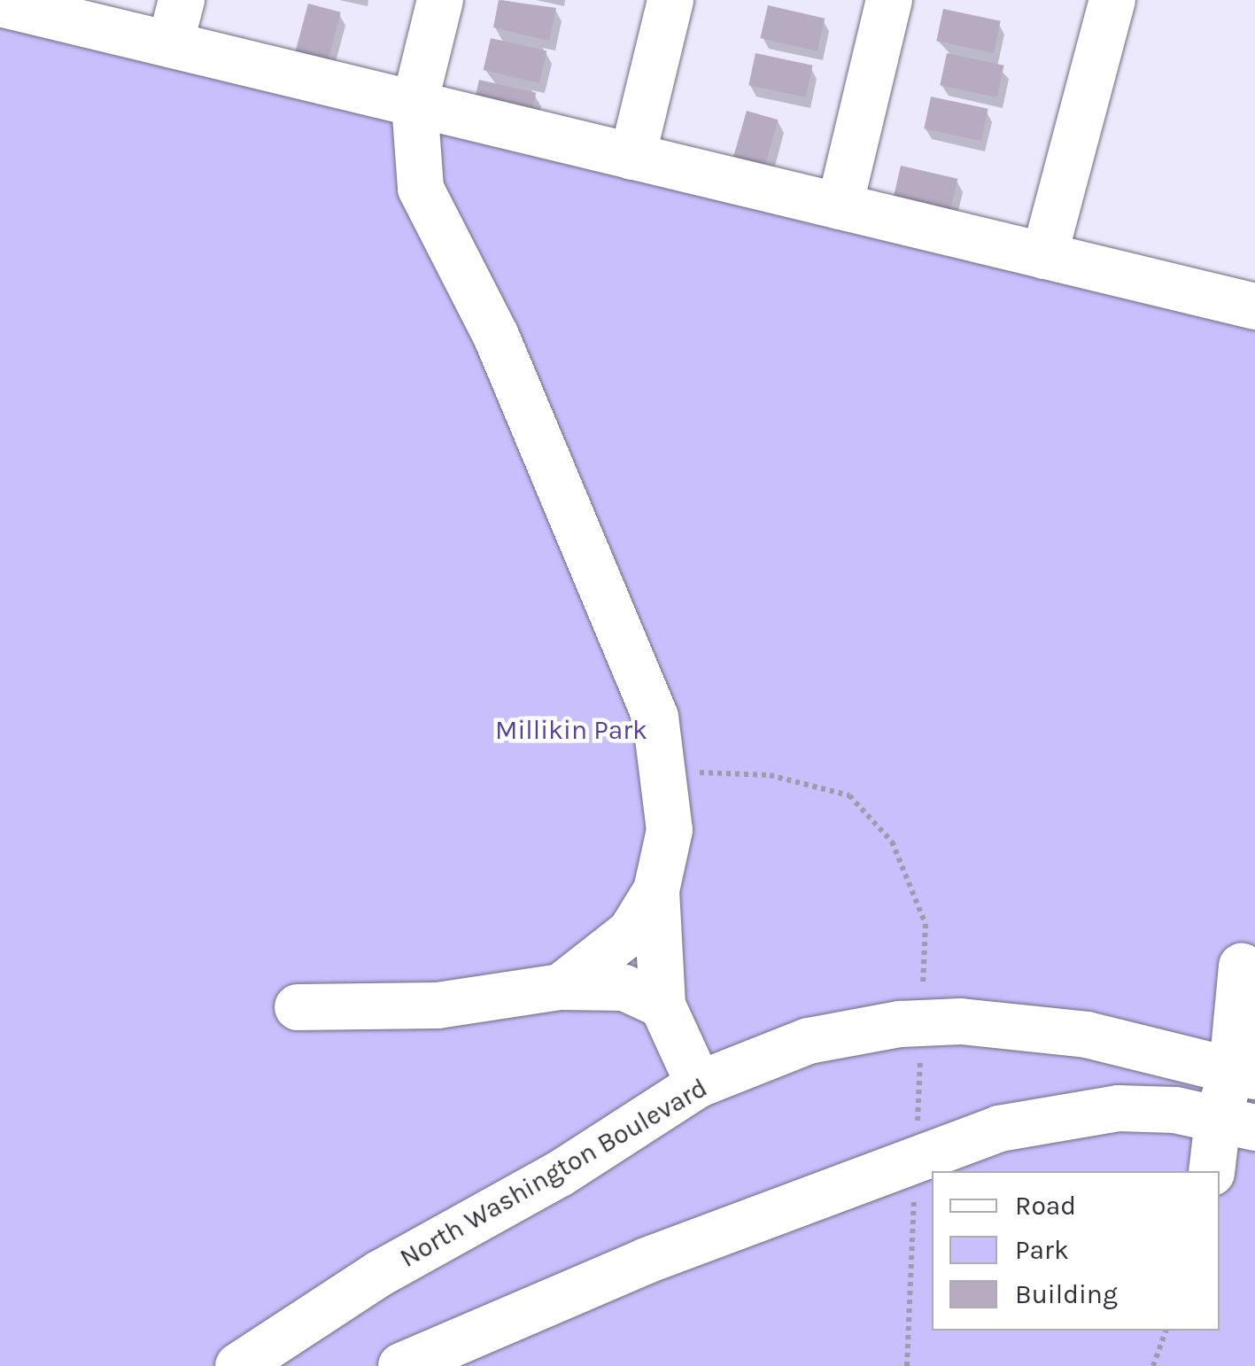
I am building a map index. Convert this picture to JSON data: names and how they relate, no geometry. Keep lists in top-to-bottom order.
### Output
{
  "streets": {
    "street": ["North Washington Boulevard"]
  },
  "parks": ["Millikin Park"],
  "legend": ["Road", "Park", "Building"]
}
